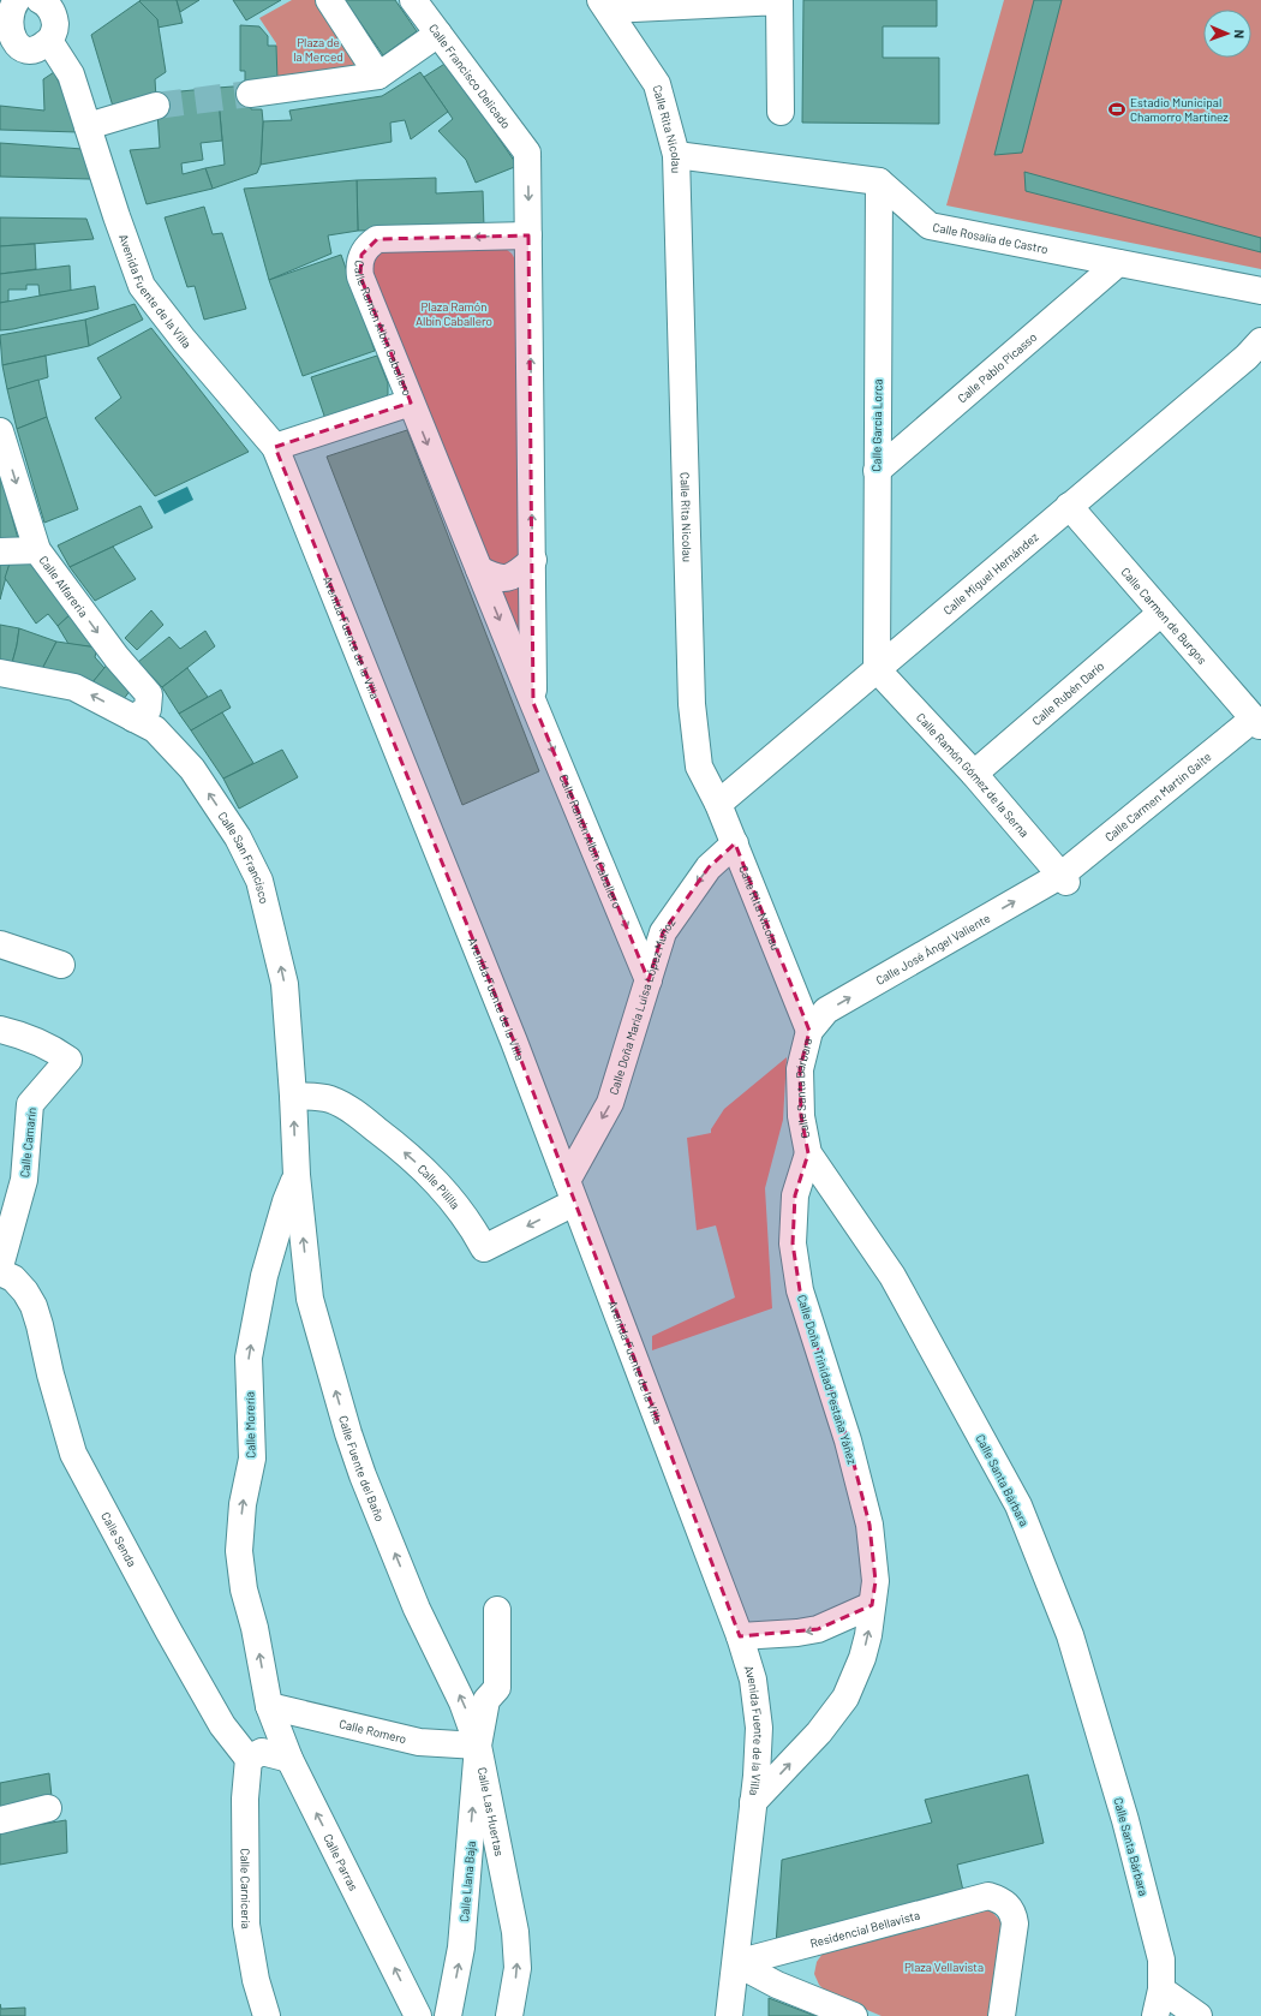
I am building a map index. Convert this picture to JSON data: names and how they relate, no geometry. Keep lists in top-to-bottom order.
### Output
{
  "streets": {
    "street": [
      "Calle Francisco Delicado",
      "Calle Rita Nicolau",
      "Calle Rosalía de Castro",
      "Avenida Fuente de la Villa",
      "Calle Ramón Albin Caballero",
      "Calle Pablo Picasso",
      "Calle García Lorca",
      "Calle Miguel Hernández",
      "Calle Alfareria",
      "Calle Carmen de Burgos",
      "Calle Rubén Darío",
      "Calle Ramón Gómez de la Serna",
      "Calle Carmen Martín Gaite",
      "Calle San Francisco",
      "Calle José Ángel Valiente",
      "Calle Doña María Luisa López Muñoz",
      "Calle Santa Bárbara",
      "Calle Camarín",
      "Calle Pililla",
      "Calle Doña Trinidad Pestaña Yáñez",
      "Calle Morería",
      "Calle Fuente del Baño",
      "Calle Senda",
      "Calle Romero",
      "Calle Las Huertas",
      "Calle Parras",
      "Calle Llana Baja",
      "Calle Carnicería",
      "Residencial Bellavista"
    ]
  },
  "crossings": [
    ["Calle Francisco Delicado", "Calle Ramón Albin Caballero"],
    ["Calle Rita Nicolau", "Calle Miguel Hernández"],
    ["Calle Rita Nicolau", "Calle José Ángel Valiente"],
    ["Calle Rita Nicolau", "Calle Doña María Luisa López Muñoz"],
    ["Calle Rita Nicolau", "Calle Santa Bárbara"],
    ["Calle Rosalía de Castro", "Calle Pablo Picasso"],
    ["Calle Rosalía de Castro", "Calle García Lorca"],
    ["Avenida Fuente de la Villa", "Calle Ramón Albin Caballero"],
    ["Avenida Fuente de la Villa", "Calle Doña María Luisa López Muñoz"],
    ["Avenida Fuente de la Villa", "Calle Pililla"],
    ["Avenida Fuente de la Villa", "Calle Doña Trinidad Pestaña Yáñez"],
    ["Avenida Fuente de la Villa", "Residencial Bellavista"],
    ["Calle Ramón Albin Caballero", "Calle Doña María Luisa López Muñoz"],
    ["Calle Pablo Picasso", "Calle García Lorca"],
    ["Calle García Lorca", "Calle Miguel Hernández"],
    ["Calle García Lorca", "Calle Ramón Gómez de la Serna"],
    ["Calle Miguel Hernández", "Calle Carmen de Burgos"],
    ["Calle Miguel Hernández", "Calle Ramón Gómez de la Serna"],
    ["Calle Alfareria", "Calle San Francisco"],
    ["Calle Carmen de Burgos", "Calle Rubén Darío"],
    ["Calle Carmen de Burgos", "Calle Carmen Martín Gaite"],
    ["Calle Rubén Darío", "Calle Ramón Gómez de la Serna"],
    ["Calle Ramón Gómez de la Serna", "Calle Carmen Martín Gaite"],
    ["Calle Ramón Gómez de la Serna", "Calle José Ángel Valiente"],
    ["Calle Carmen Martín Gaite", "Calle José Ángel Valiente"],
    ["Calle San Francisco", "Calle Pililla"],
    ["Calle San Francisco", "Calle Morería"],
    ["Calle San Francisco", "Calle Fuente del Baño"],
    ["Calle José Ángel Valiente", "Calle Santa Bárbara"],
    ["Calle Doña María Luisa López Muñoz", "Calle Pililla"],
    ["Calle Santa Bárbara", "Calle Doña Trinidad Pestaña Yáñez"],
    ["Calle Morería", "Calle Fuente del Baño"],
    ["Calle Morería", "Calle Romero"],
    ["Calle Morería", "Calle Parras"],
    ["Calle Fuente del Baño", "Calle Romero"],
    ["Calle Fuente del Baño", "Calle Las Huertas"],
    ["Calle Fuente del Baño", "Calle Llana Baja"],
    ["Calle Senda", "Calle Carnicería"],
    ["Calle Romero", "Calle Las Huertas"],
    ["Calle Romero", "Calle Parras"],
    ["Calle Romero", "Calle Llana Baja"],
    ["Calle Las Huertas", "Calle Llana Baja"]
  ],
  "one_way": [
    "Calle Alfareria",
    "Calle San Francisco",
    "Calle José Ángel Valiente",
    "Calle Doña María Luisa López Muñoz",
    "Calle Pililla",
    "Calle Morería",
    "Calle Fuente del Baño",
    "Calle Las Huertas",
    "Calle Parras",
    "Calle Llana Baja"
  ],
  "parks": ["Plaza de la Merced", "Plaza Ramón Albín Caballero", "Plaza Vellavista"],
  "places": {
    "sports": ["Estadio Municipal Chamorro Martínez"]
  },
  "north": "right"
}
